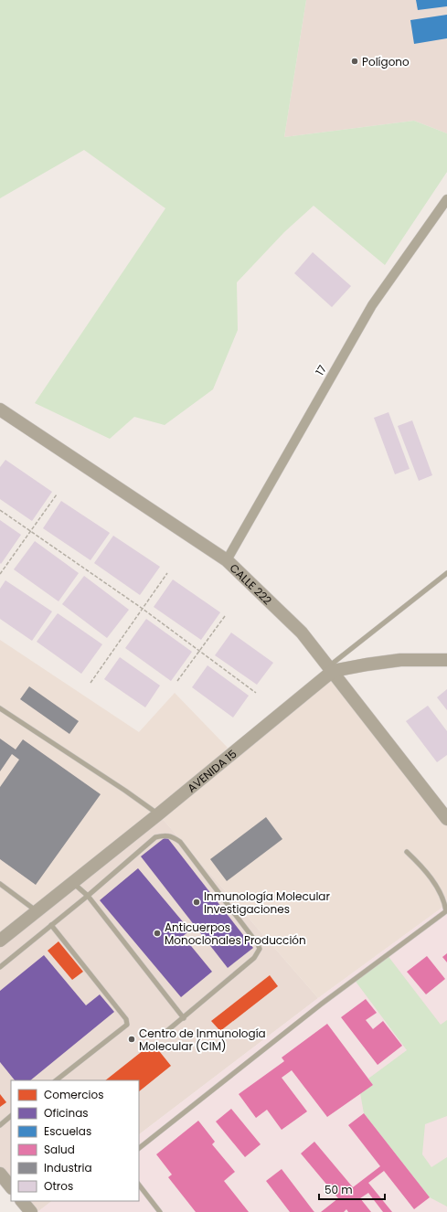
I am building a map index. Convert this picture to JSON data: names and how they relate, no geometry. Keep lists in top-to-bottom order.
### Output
{
  "streets": {
    "main road": ["CALLE 222", "AVENIDA 15"],
    "street": ["17"]
  },
  "crossings": [
    ["17", "CALLE 222"],
    ["CALLE 222", "AVENIDA 15"]
  ],
  "places": [
    "Polígono",
    "Inmunología Molecular Investigaciones",
    "Anticuerpos Monoclonales Producción",
    "Centro de Inmunología Molecular (CIM)"
  ],
  "legend": [
    "Comercios",
    "Oficinas",
    "Escuelas",
    "Salud",
    "Industria",
    "Otros"
  ],
  "scale_bar": "50 m"
}
